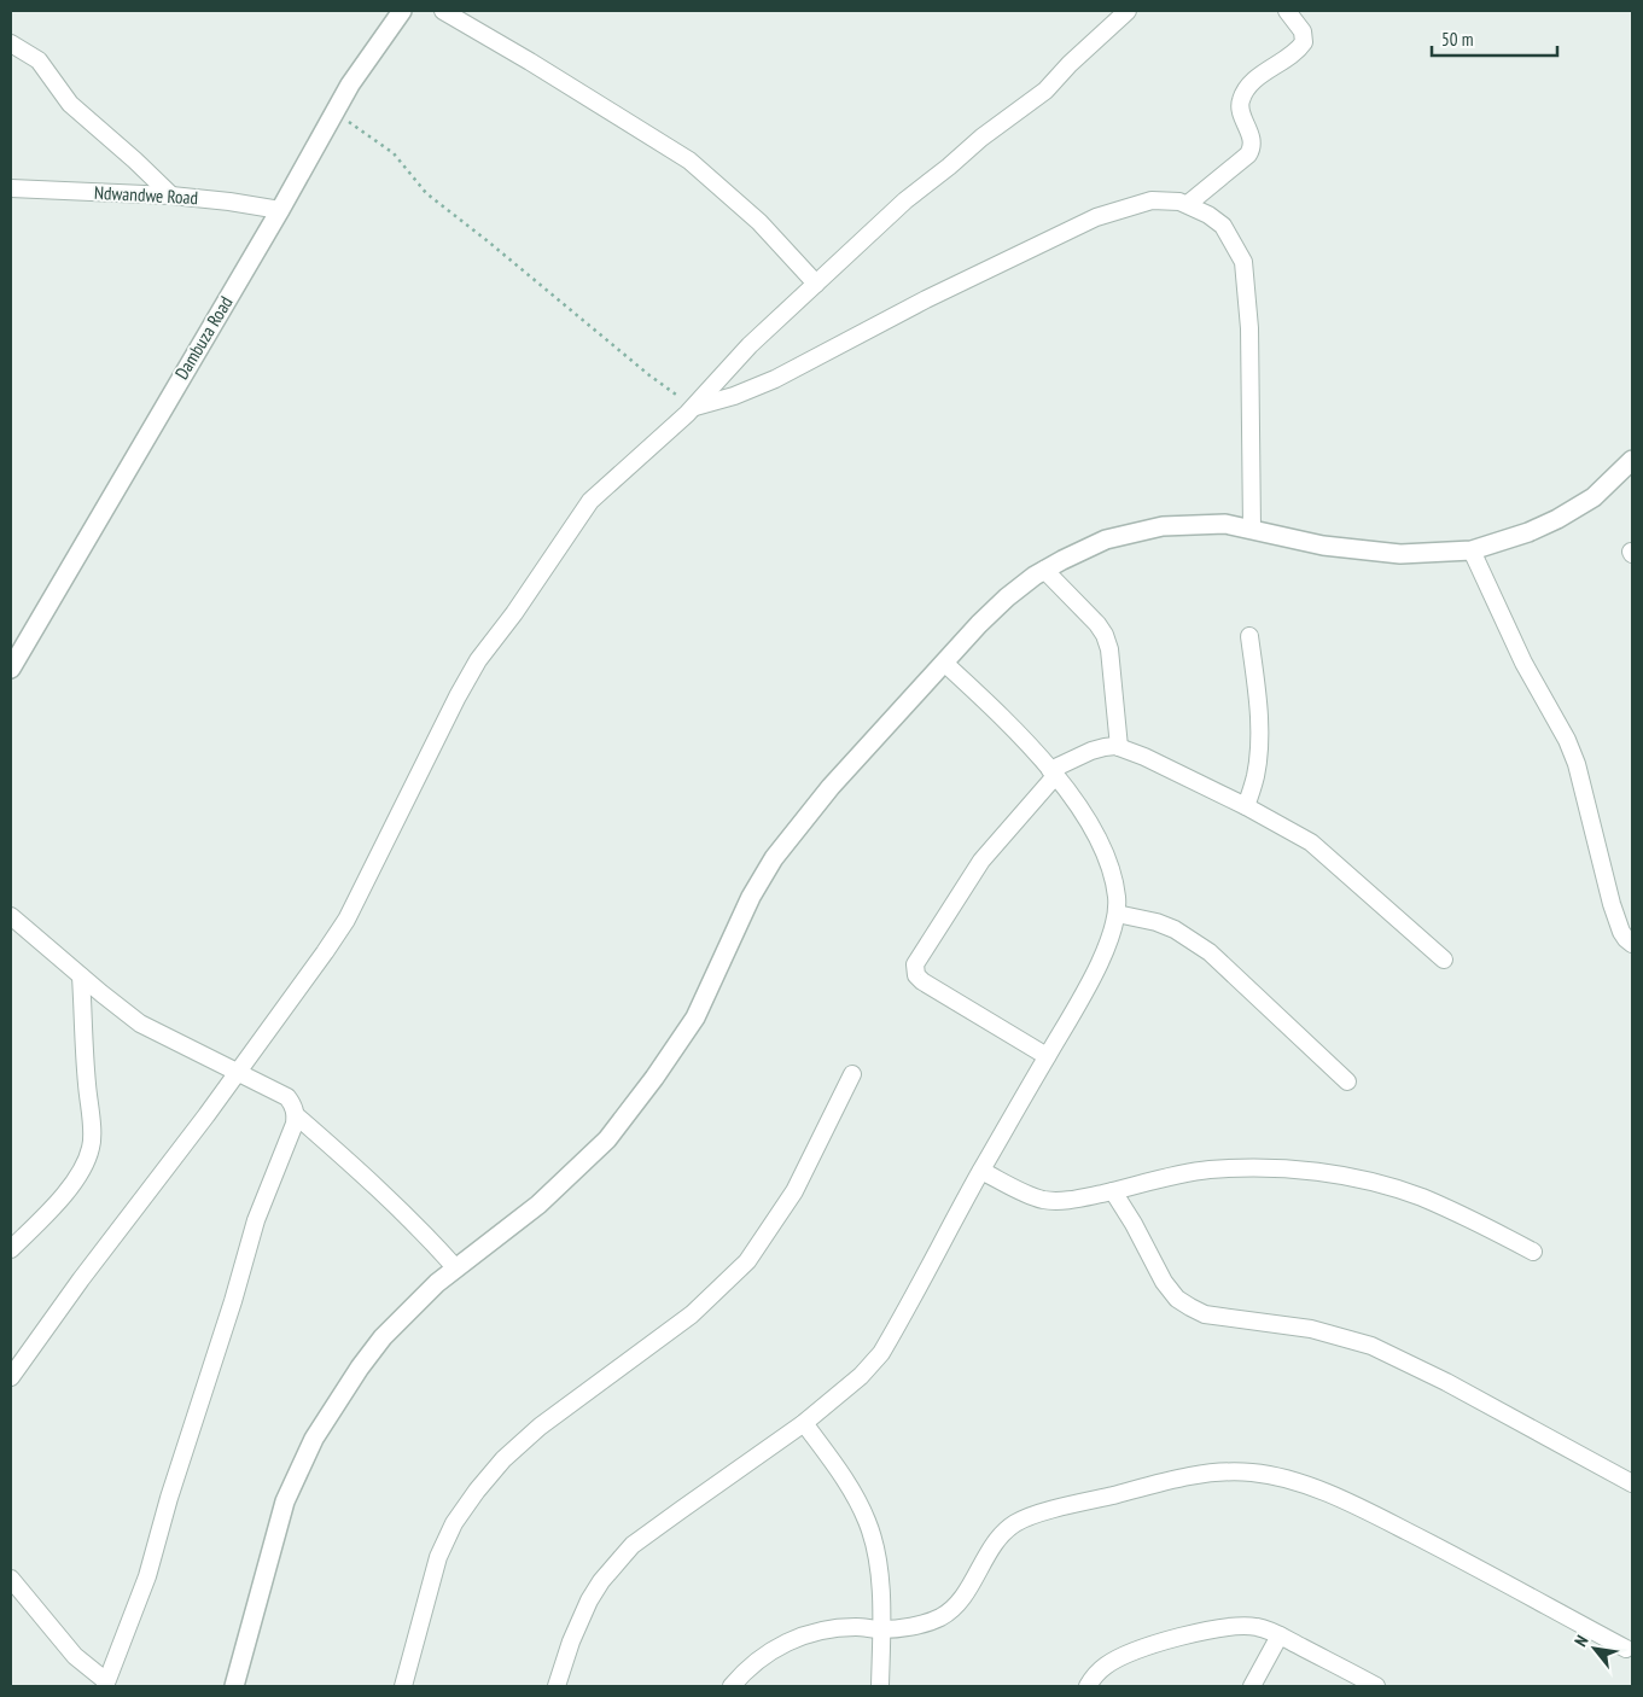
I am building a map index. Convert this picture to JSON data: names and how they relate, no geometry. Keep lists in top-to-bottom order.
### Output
{
  "streets": {
    "street": ["Ndwandwe Road", "Dambuza Road"]
  },
  "crossings": [
    ["Ndwandwe Road", "Dambuza Road"]
  ],
  "scale_bar": "50 m",
  "north": "top left"
}
